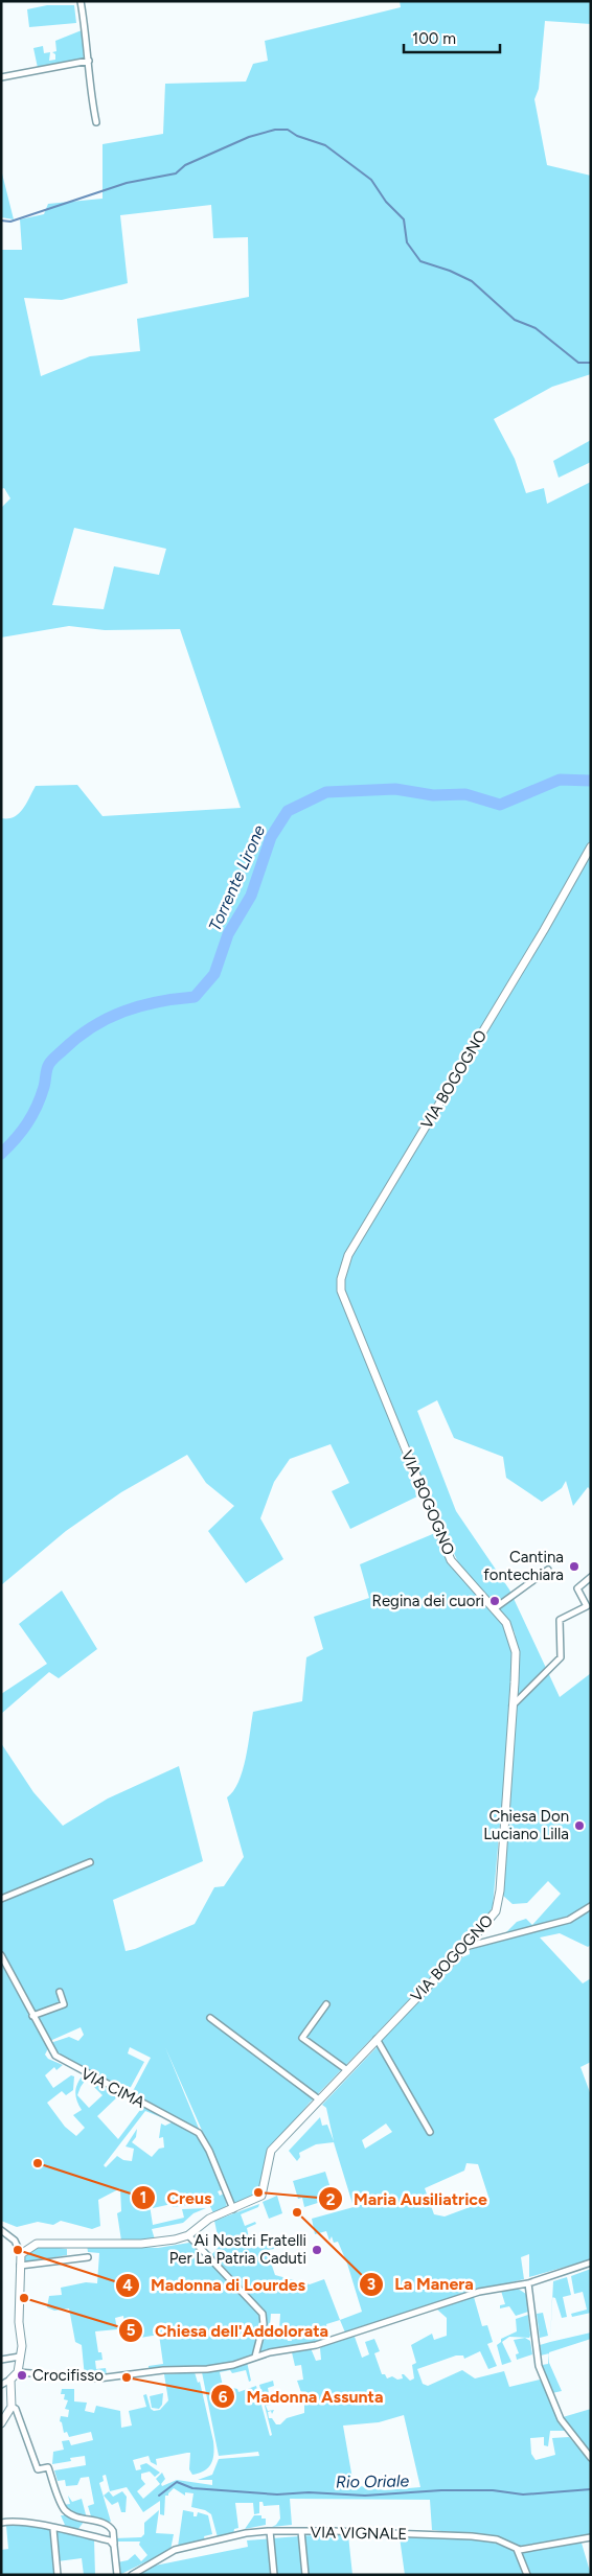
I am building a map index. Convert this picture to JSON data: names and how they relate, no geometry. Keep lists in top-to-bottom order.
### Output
{
  "streets": {
    "main road": ["VIA BOGOGNO"],
    "street": ["VIA CIMA", "VIA VIGNALE"]
  },
  "crossings": [
    ["VIA BOGOGNO", "VIA CIMA"]
  ],
  "water": ["Torrente Lirone", "Rio Oriale"],
  "places": [
    "Cantina fontechiara",
    "Regina dei cuori",
    "Chiesa Don Luciano Lilla",
    "Creus",
    "Maria Ausiliatrice",
    "La Manera",
    "Madonna di Lourdes",
    "Ai Nostri Fratelli Per La Patria Caduti",
    "Chiesa dell'Addolorata",
    "Crocifisso",
    "Madonna Assunta"
  ],
  "scale_bar": "100 m"
}
